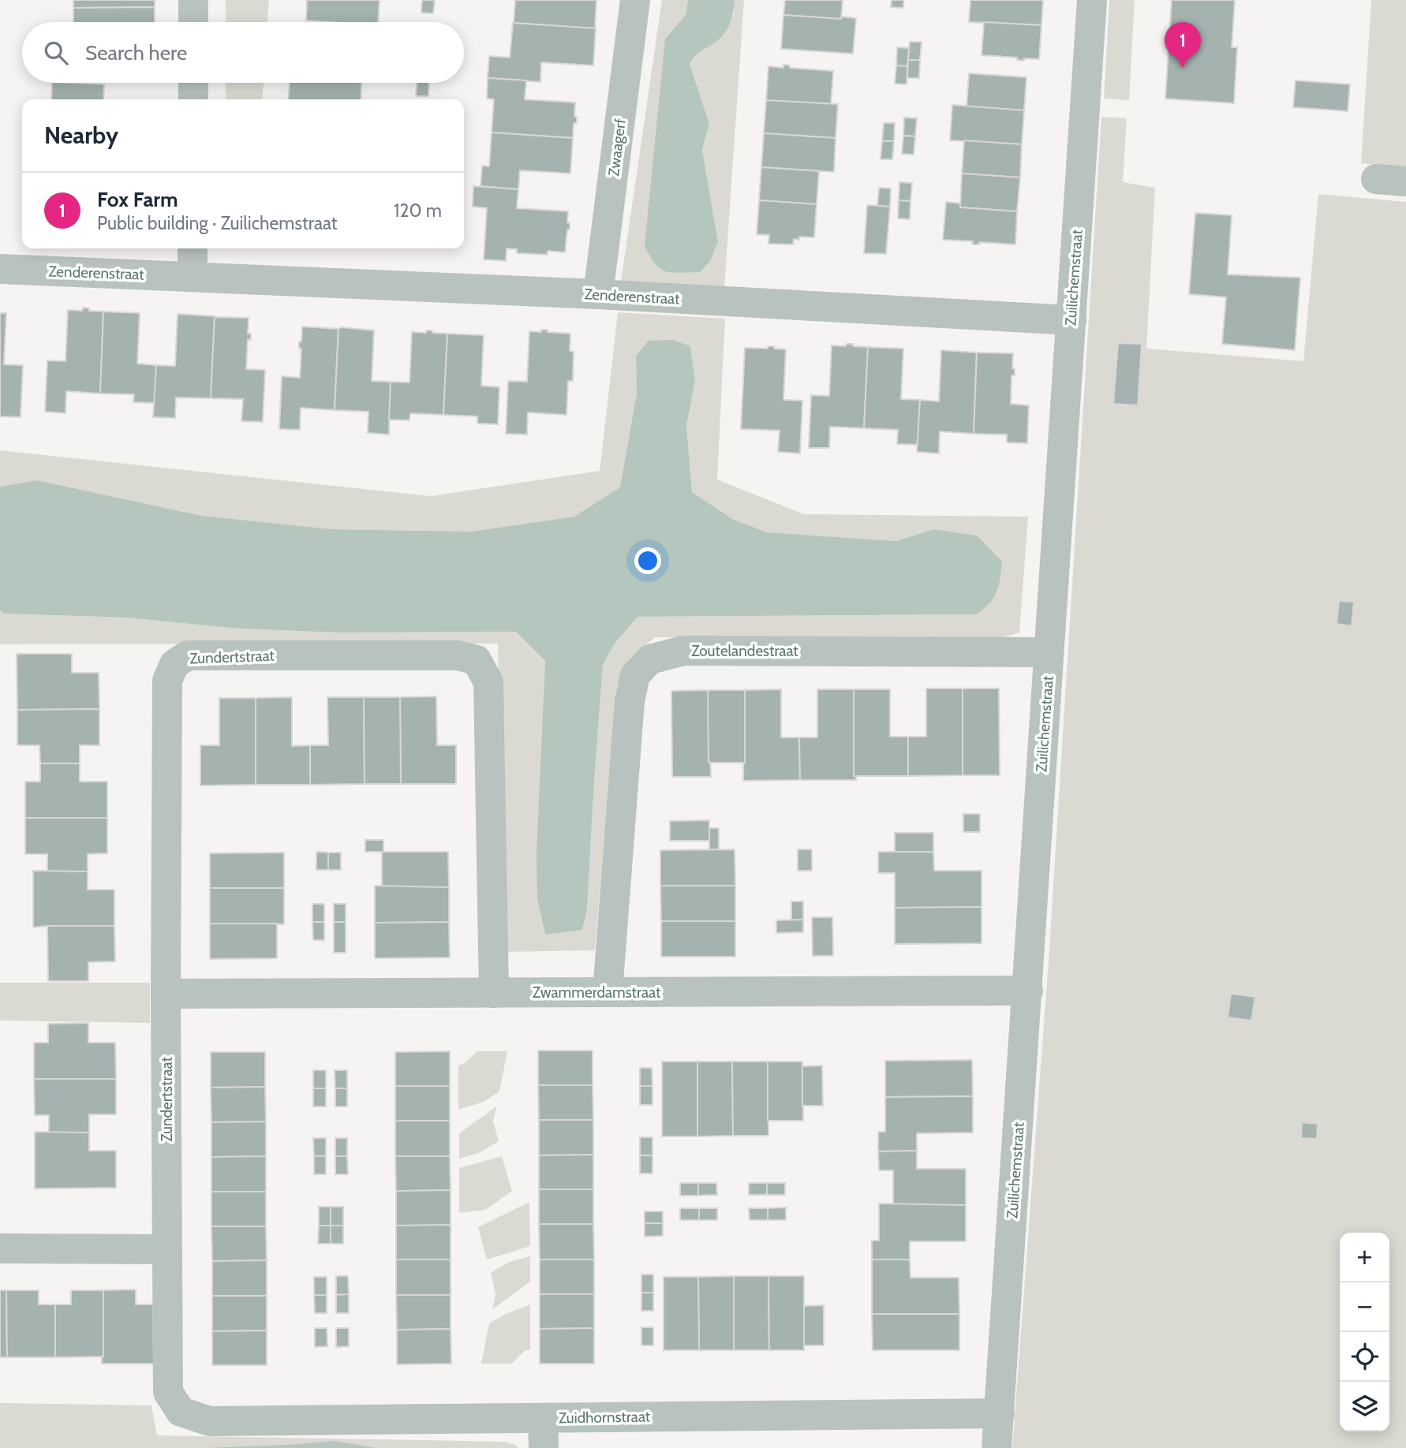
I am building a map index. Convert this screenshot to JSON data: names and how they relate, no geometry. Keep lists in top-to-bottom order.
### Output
{
  "streets": {
    "street": [
      "Zwaagerf",
      "Zenderenstraat",
      "Zuilichemstraat",
      "Zoutelandestraat",
      "Zundertstraat",
      "Zwammerdamstraat",
      "Zuidhornstraat"
    ]
  },
  "crossings": [
    ["Zwaagerf", "Zenderenstraat"],
    ["Zenderenstraat", "Zuilichemstraat"],
    ["Zuilichemstraat", "Zoutelandestraat"],
    ["Zuilichemstraat", "Zwammerdamstraat"],
    ["Zuilichemstraat", "Zuidhornstraat"],
    ["Zoutelandestraat", "Zwammerdamstraat"],
    ["Zundertstraat", "Zwammerdamstraat"],
    ["Zundertstraat", "Zuidhornstraat"]
  ],
  "page": {
    "pins": "1",
    "search": "Search here",
    "heading": "Nearby",
    "list": [
      {
        "mark": "1",
        "name": "Fox Farm",
        "note": "Public building · Zuilichemstraat",
        "value": "120 m"
      }
    ],
    "map_buttons": ["+", "−"]
  }
}
